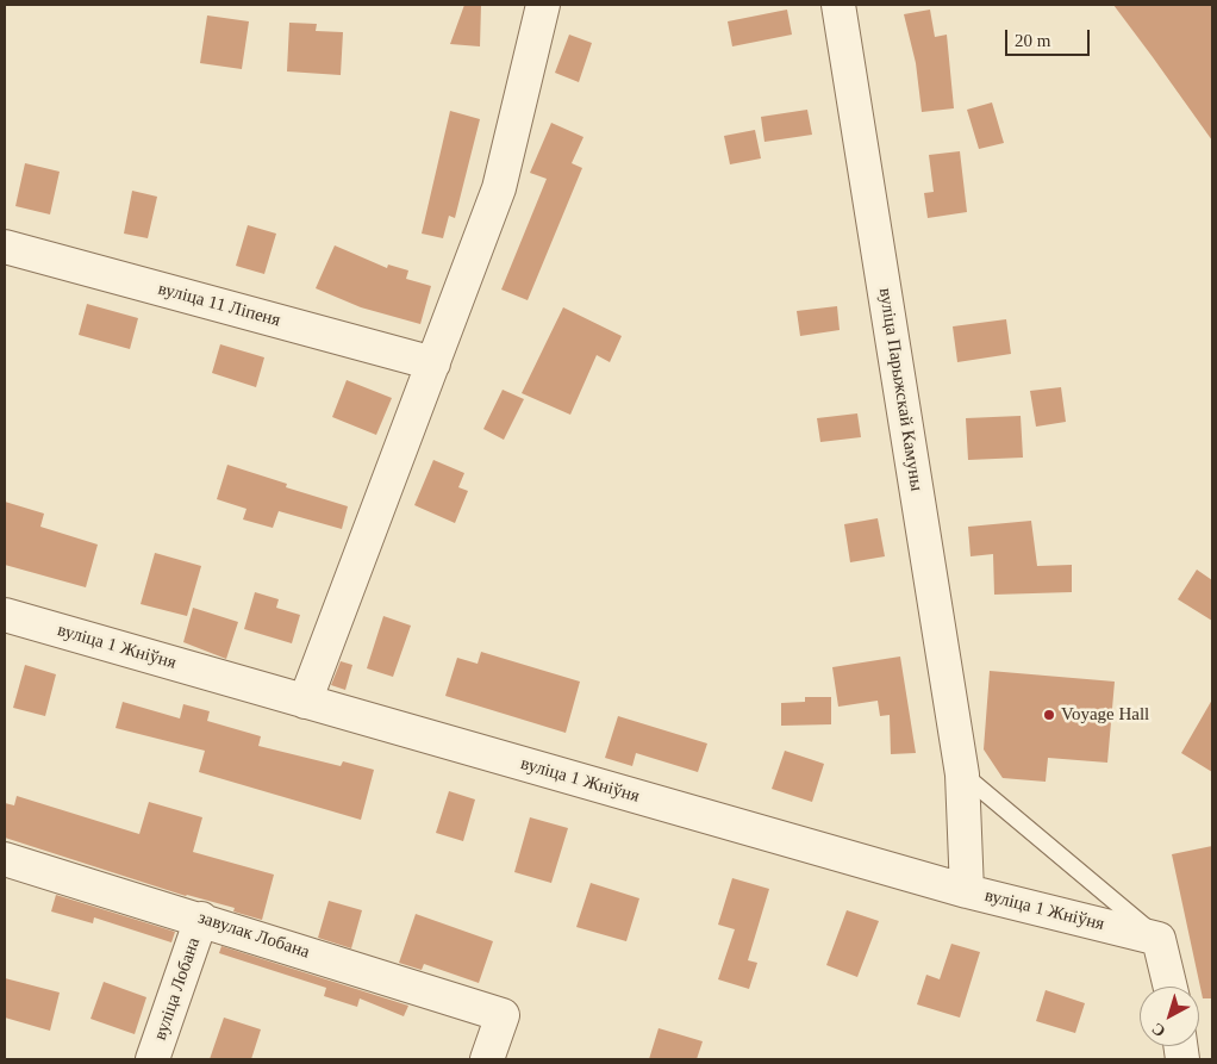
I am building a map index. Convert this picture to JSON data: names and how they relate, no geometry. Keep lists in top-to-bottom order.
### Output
{
  "streets": {
    "street": [
      "вуліца 11 Ліпеня",
      "вуліца Парыжскай Камуны",
      "вуліца 1 Жніўня",
      "завулак Лобана",
      "вуліца Лобана"
    ]
  },
  "crossings": [
    ["вуліца Парыжскай Камуны", "вуліца 1 Жніўня"],
    ["завулак Лобана", "вуліца Лобана"]
  ],
  "places": ["Voyage Hall"],
  "scale_bar": "20 m",
  "north": "bottom left"
}
